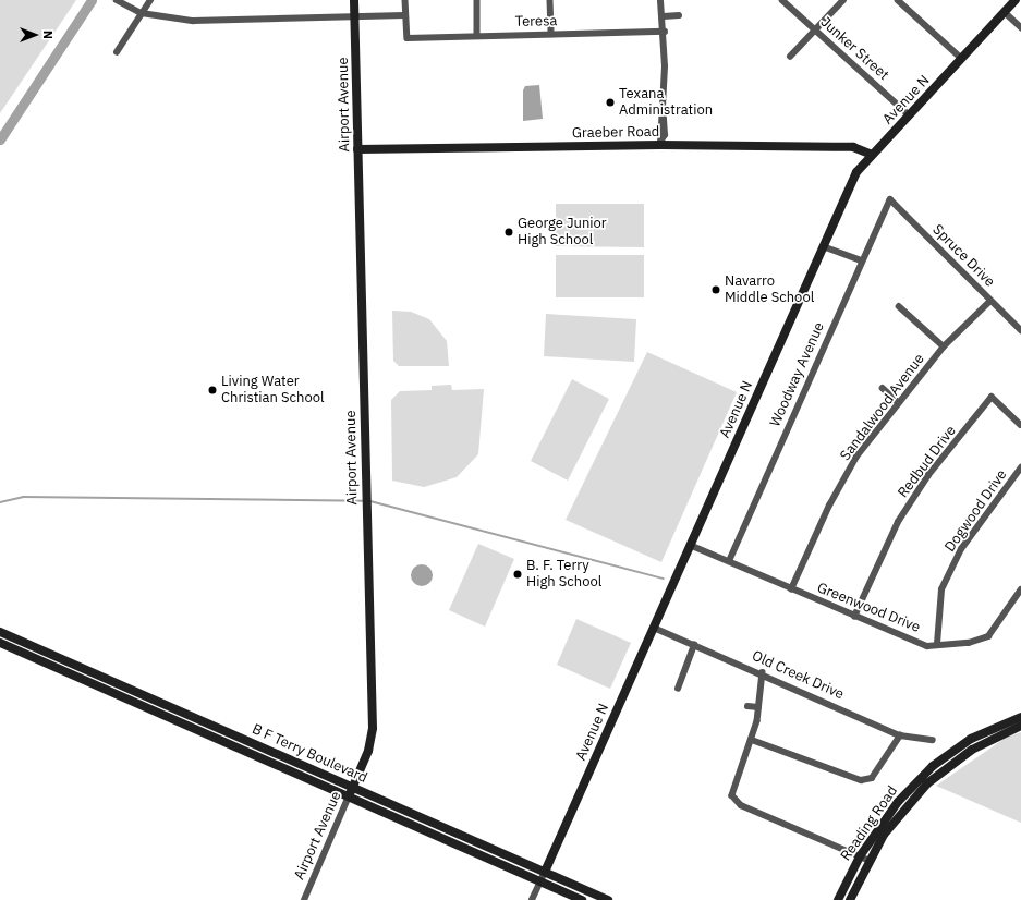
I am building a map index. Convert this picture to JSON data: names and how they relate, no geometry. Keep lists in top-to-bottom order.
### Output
{
  "streets": {
    "street": [
      "Teresa",
      "Junker Street",
      "Avenue N",
      "Airport Avenue",
      "Graeber Road",
      "Spruce Drive",
      "Woodway Avenue",
      "Sandalwood Avenue",
      "Redbud Drive",
      "Dogwood Drive",
      "Greenwood Drive",
      "Old Creek Drive",
      "B F Terry Boulevard",
      "Reading Road"
    ]
  },
  "crossings": [
    ["Junker Street", "Avenue N"],
    ["Avenue N", "Graeber Road"],
    ["Avenue N", "Greenwood Drive"],
    ["Avenue N", "Old Creek Drive"],
    ["Avenue N", "B F Terry Boulevard"],
    ["Airport Avenue", "Graeber Road"],
    ["Airport Avenue", "B F Terry Boulevard"],
    ["Spruce Drive", "Woodway Avenue"],
    ["Spruce Drive", "Sandalwood Avenue"],
    ["Woodway Avenue", "Greenwood Drive"],
    ["Sandalwood Avenue", "Greenwood Drive"],
    ["Redbud Drive", "Greenwood Drive"],
    ["Dogwood Drive", "Greenwood Drive"]
  ],
  "places": [
    "Texana Administration",
    "George Junior High School",
    "Navarro Middle School",
    "Living Water Christian School",
    "B. F. Terry High School"
  ],
  "north": "right"
}
